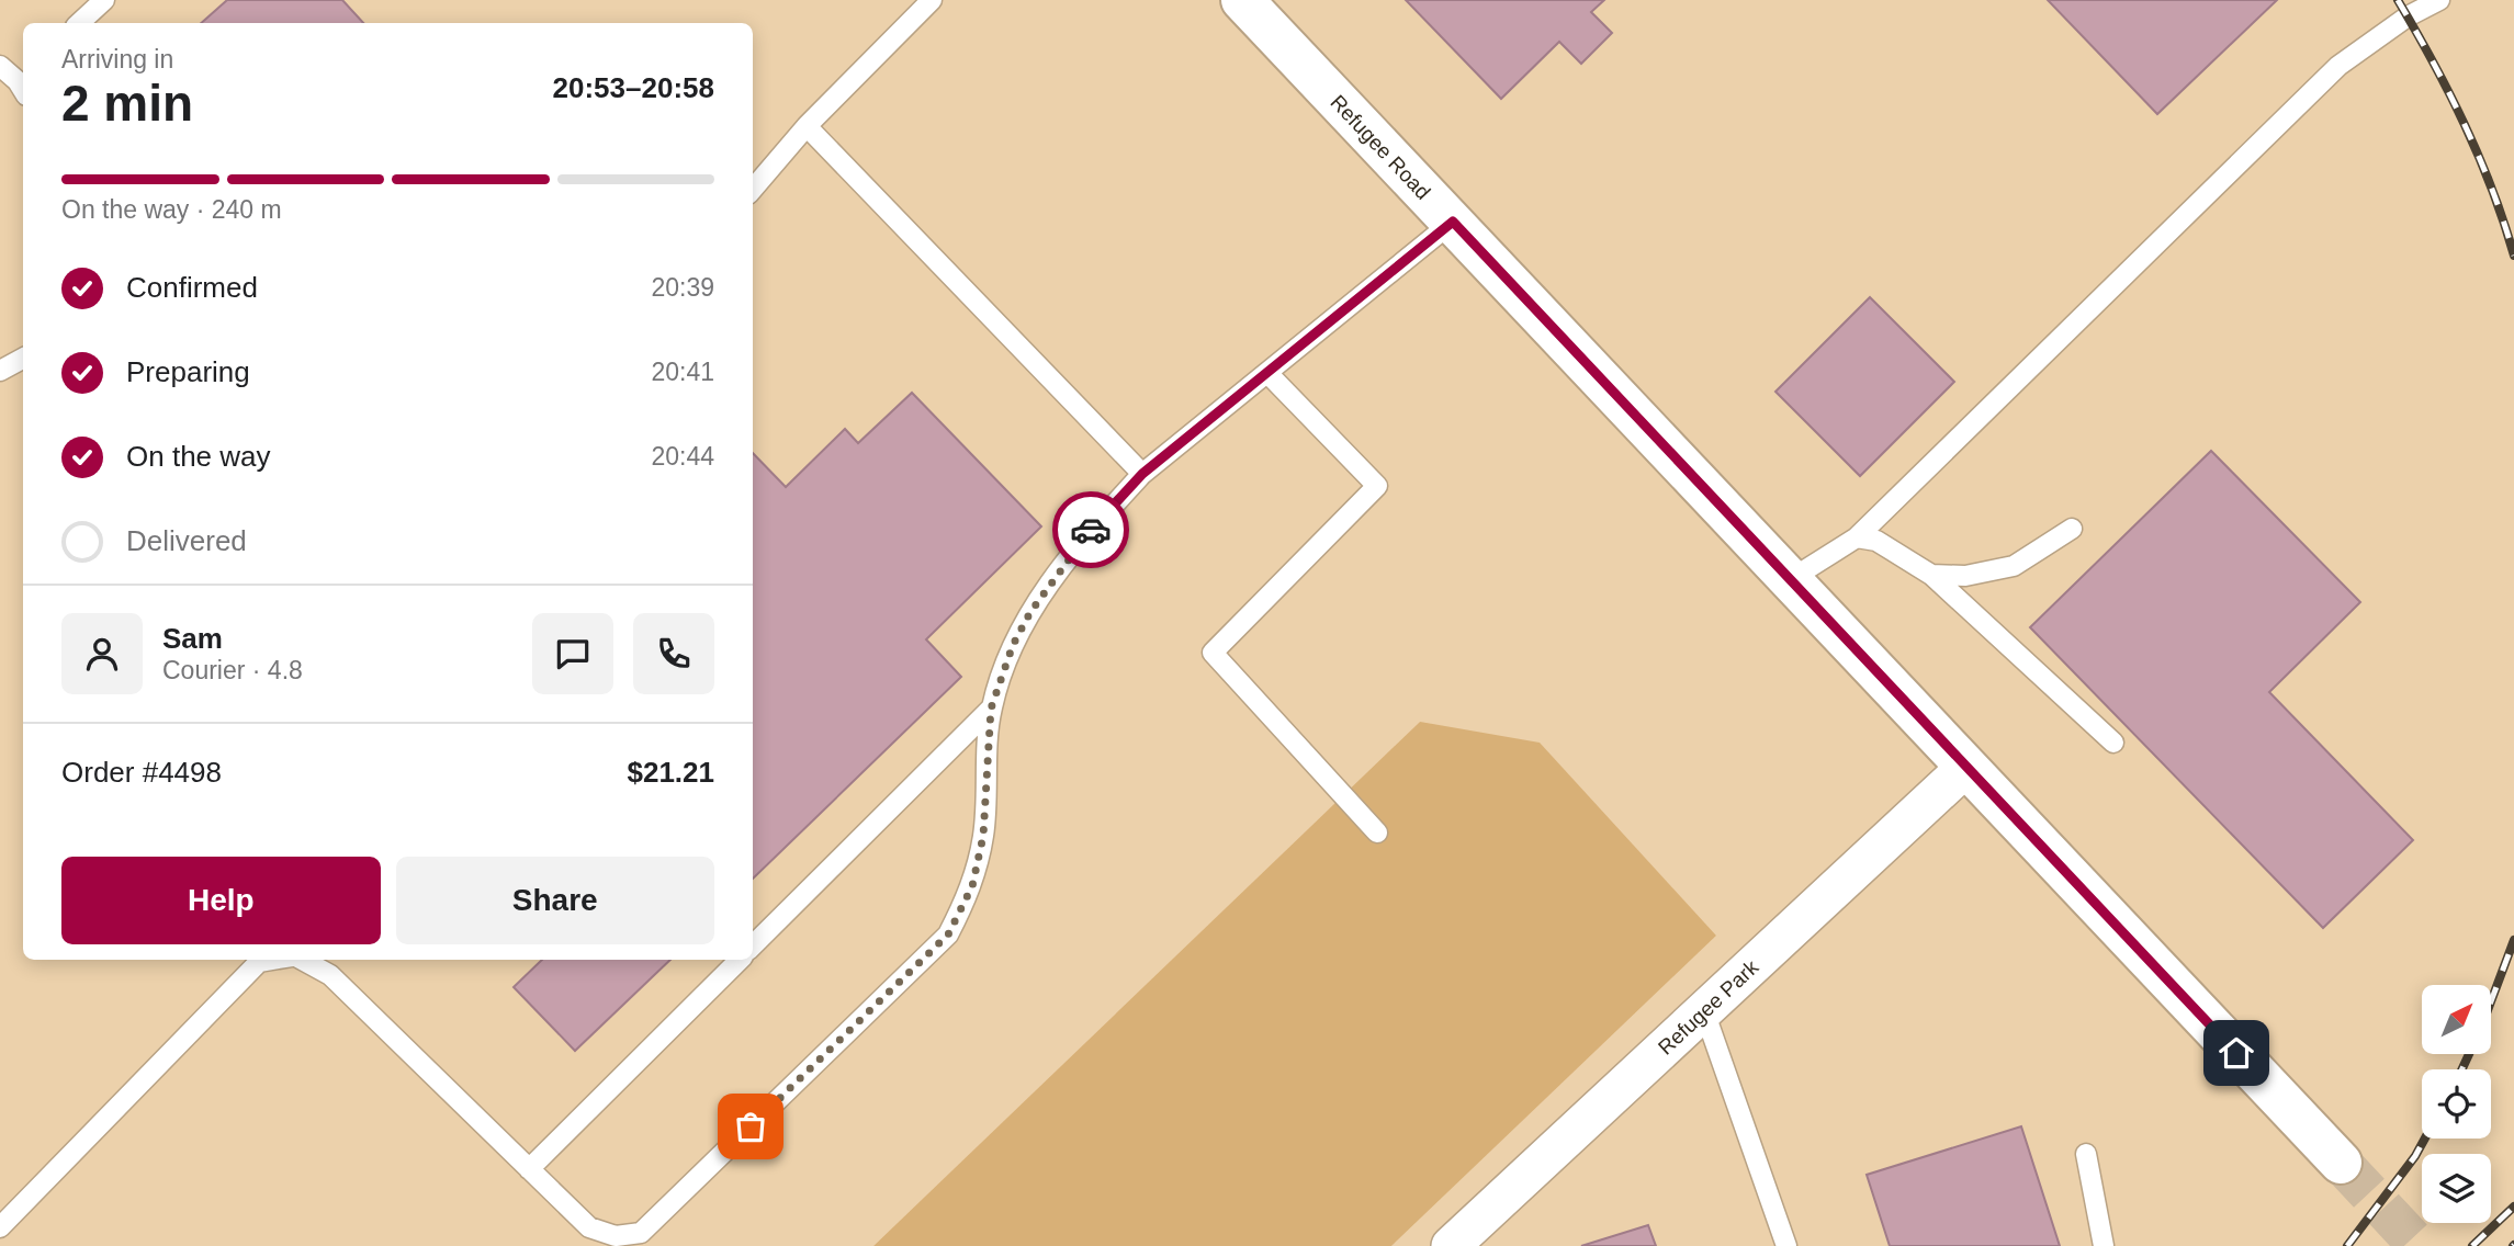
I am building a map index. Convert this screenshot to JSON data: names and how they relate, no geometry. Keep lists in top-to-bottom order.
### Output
{
  "streets": {
    "main road": ["Refugee Road"],
    "street": ["Refugee Park"]
  },
  "crossings": [
    ["Refugee Road", "Refugee Park"]
  ],
  "north": "top right",
  "page": {
    "heading": ["2 min", "Arriving in", "20:53–20:58"],
    "panel": [
      "Sam",
      "Courier · 4.8",
      "Order #4498",
      "$21.21"
    ],
    "bar": "On the way · 240 m",
    "list": [
      ["Confirmed", "20:39"],
      ["Preparing", "20:41"],
      ["On the way", "20:44"],
      "Delivered"
    ],
    "buttons": ["Help", "Share"]
  }
}
